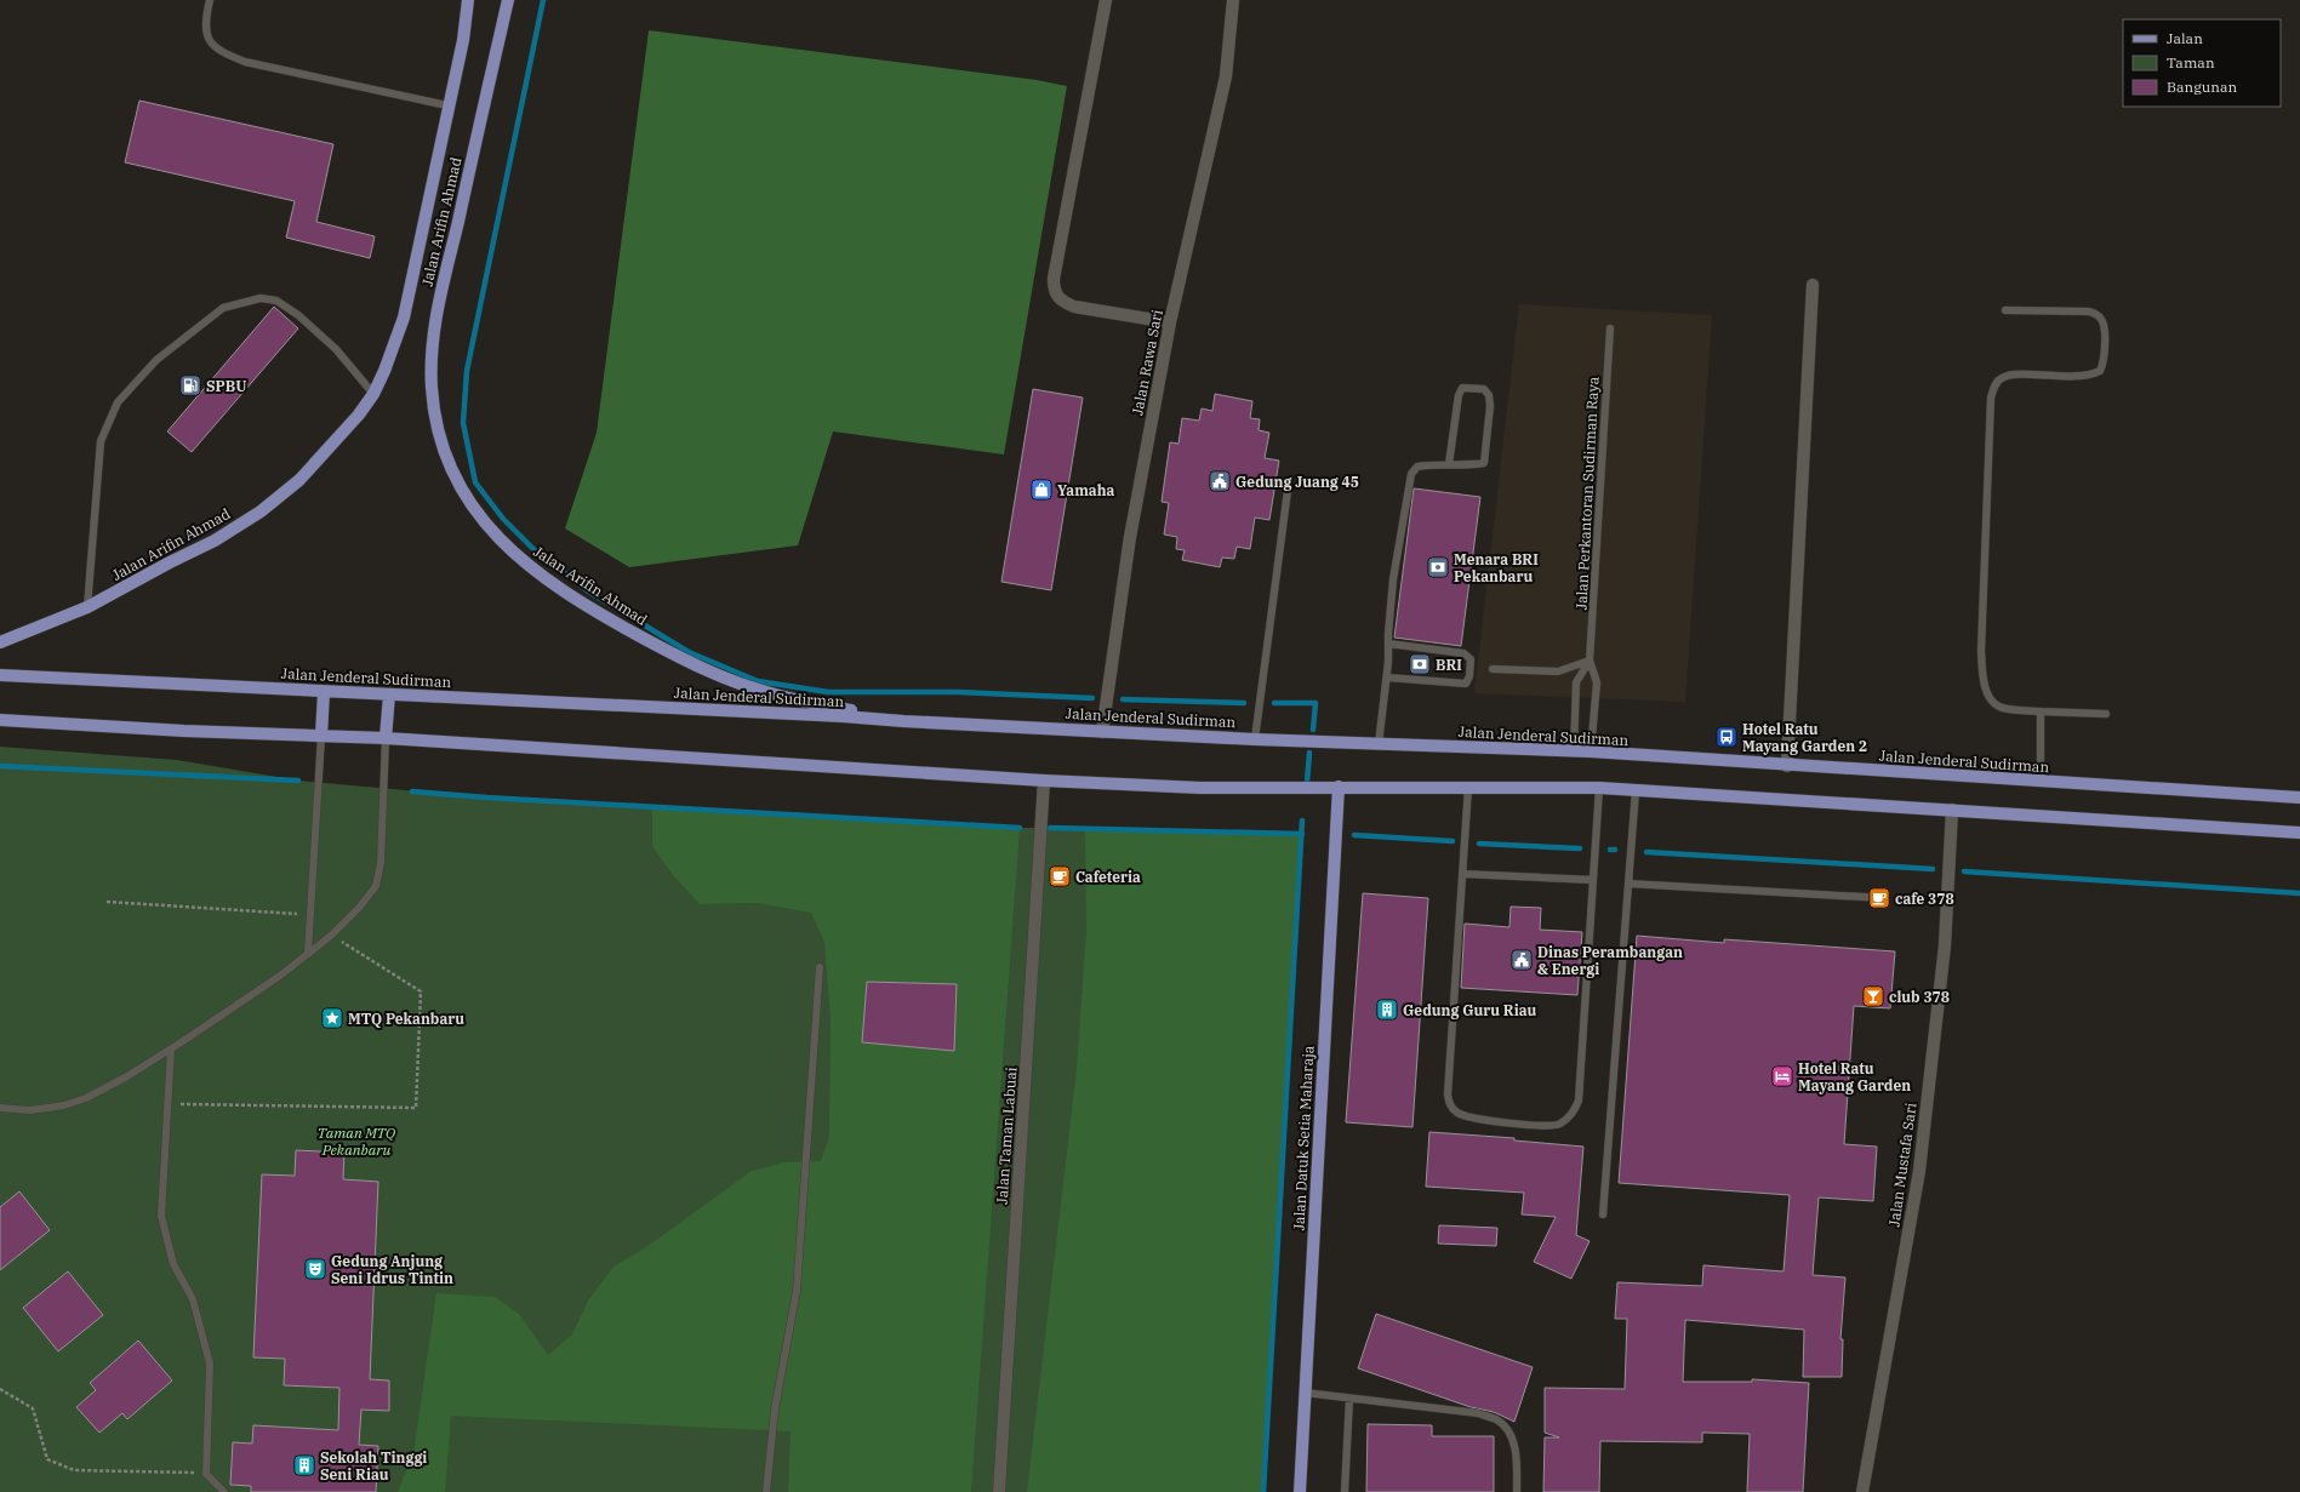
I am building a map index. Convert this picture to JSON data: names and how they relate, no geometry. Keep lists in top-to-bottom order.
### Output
{
  "streets": {
    "main road": ["Jalan Arifin Ahmad", "Jalan Jenderal Sudirman", "Jalan Datuk Setia Maharaja"],
    "street": ["Jalan Rawa Sari", "Jalan Taman Labuai", "Jalan Mustafa Sari"],
    "lane": ["Jalan Perkantoran Sudirman Raya"]
  },
  "crossings": [
    ["Jalan Arifin Ahmad", "Jalan Jenderal Sudirman"],
    ["Jalan Rawa Sari", "Jalan Jenderal Sudirman"],
    ["Jalan Perkantoran Sudirman Raya", "Jalan Jenderal Sudirman"]
  ],
  "parks": ["Taman MTQ Pekanbaru"],
  "places": {
    "fuel station": ["SPBU"],
    "public building": ["Gedung Juang 45", "Dinas Perambangan & Energi"],
    "shop": ["Yamaha"],
    "bank": ["Menara BRI Pekanbaru", "BRI"],
    "bus stop": ["Hotel Ratu Mayang Garden 2"],
    "cafe": ["Cafeteria", "cafe 378"],
    "bar": ["club 378"],
    "building": ["Gedung Guru Riau", "Sekolah Tinggi Seni Riau"],
    "place": ["MTQ Pekanbaru"],
    "hotel": ["Hotel Ratu Mayang Garden"],
    "theatre": ["Gedung Anjung Seni Idrus Tintin"]
  },
  "legend": ["Jalan", "Taman", "Bangunan"]
}
